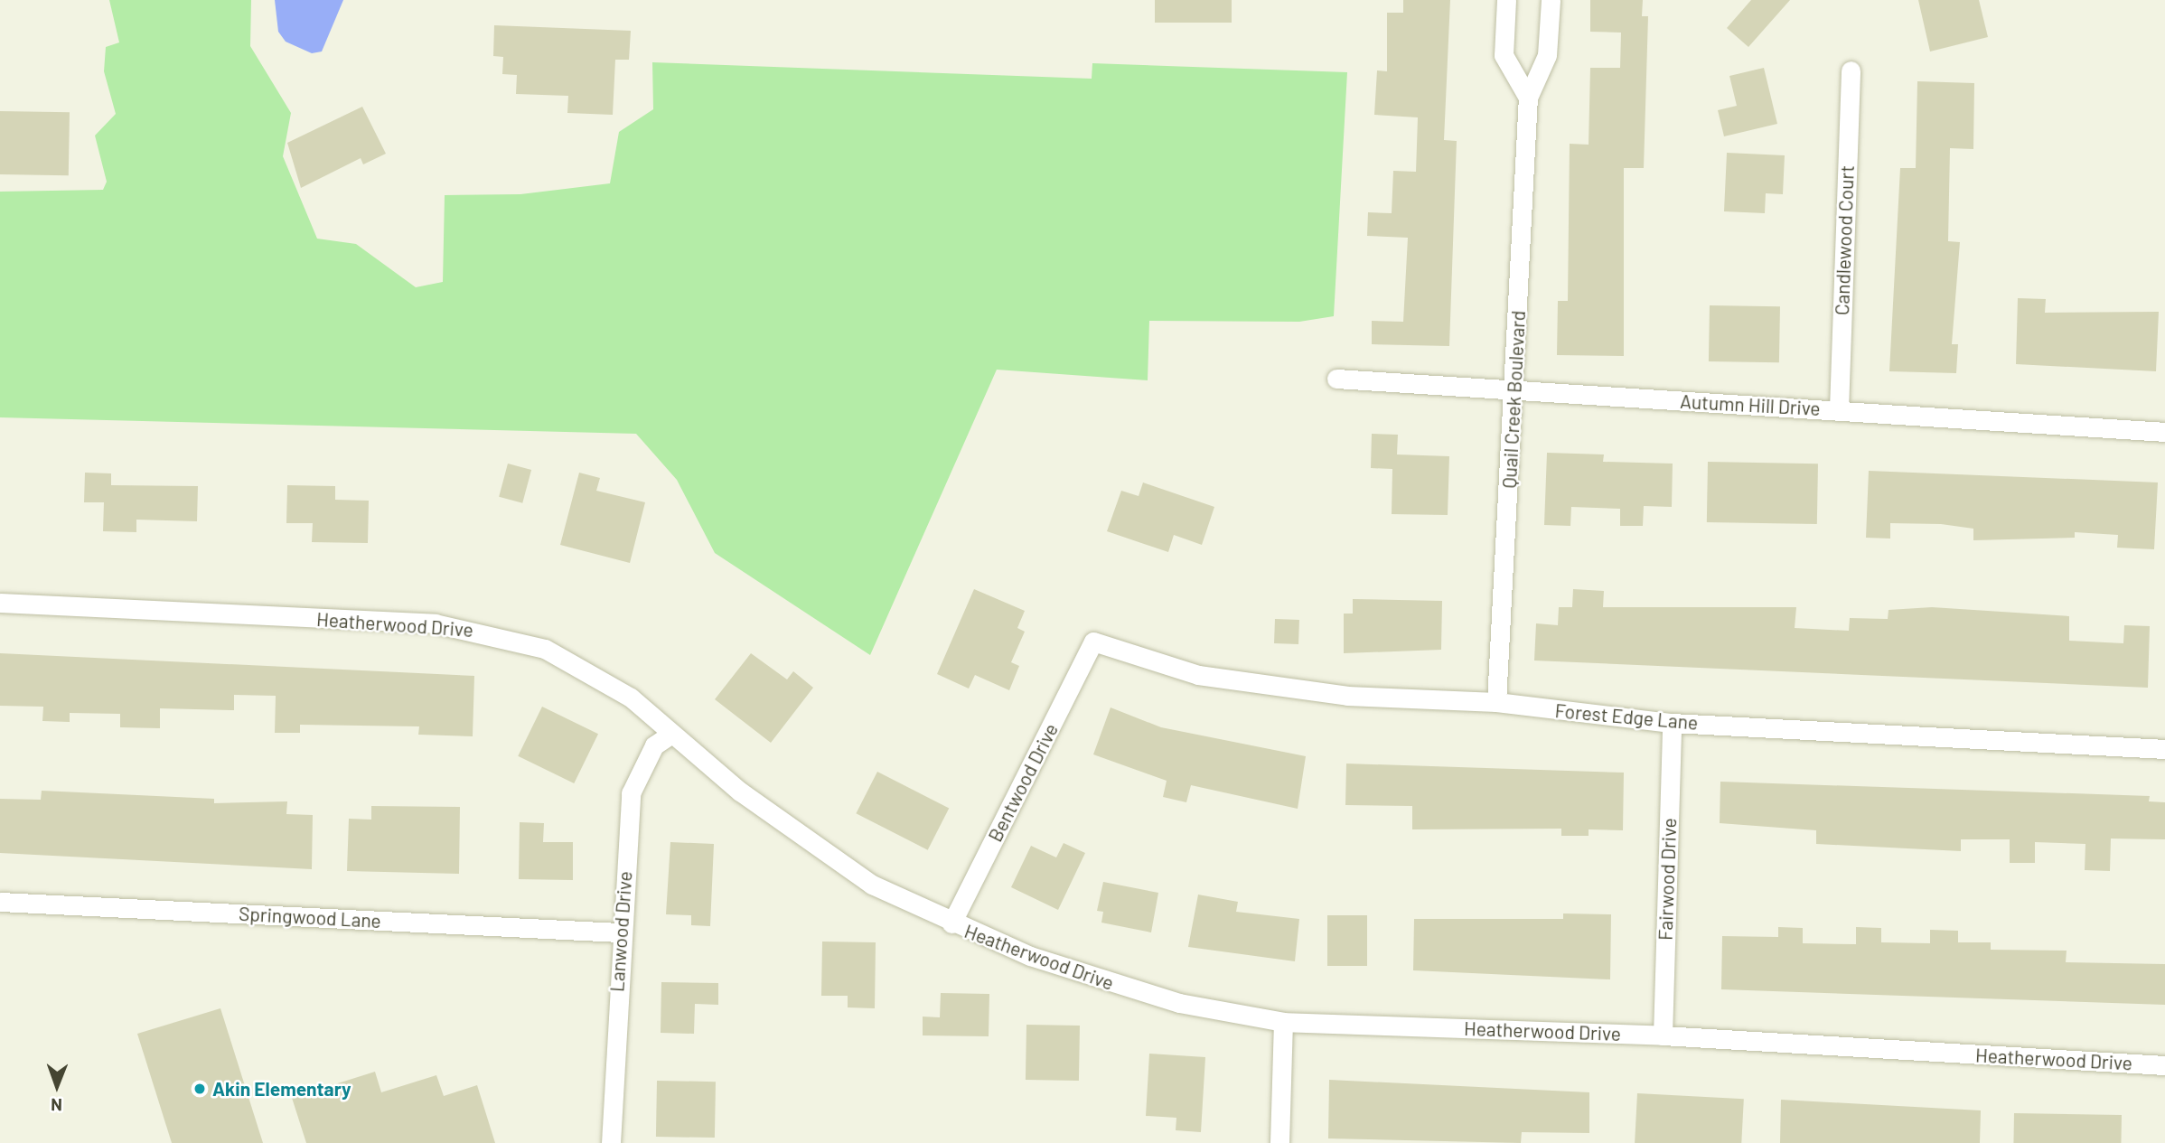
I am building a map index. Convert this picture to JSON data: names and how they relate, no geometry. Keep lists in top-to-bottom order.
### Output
{
  "streets": {
    "street": [
      "Candlewood Court",
      "Quail Creek Boulevard",
      "Autumn Hill Drive",
      "Heatherwood Drive",
      "Forest Edge Lane",
      "Bentwood Drive",
      "Fairwood Drive",
      "Springwood Lane",
      "Lanwood Drive"
    ]
  },
  "crossings": [
    ["Candlewood Court", "Autumn Hill Drive"],
    ["Quail Creek Boulevard", "Autumn Hill Drive"],
    ["Quail Creek Boulevard", "Forest Edge Lane"],
    ["Heatherwood Drive", "Bentwood Drive"],
    ["Heatherwood Drive", "Fairwood Drive"],
    ["Heatherwood Drive", "Lanwood Drive"],
    ["Forest Edge Lane", "Bentwood Drive"],
    ["Forest Edge Lane", "Fairwood Drive"],
    ["Springwood Lane", "Lanwood Drive"]
  ],
  "places": ["Akin Elementary"],
  "north": "bottom"
}
